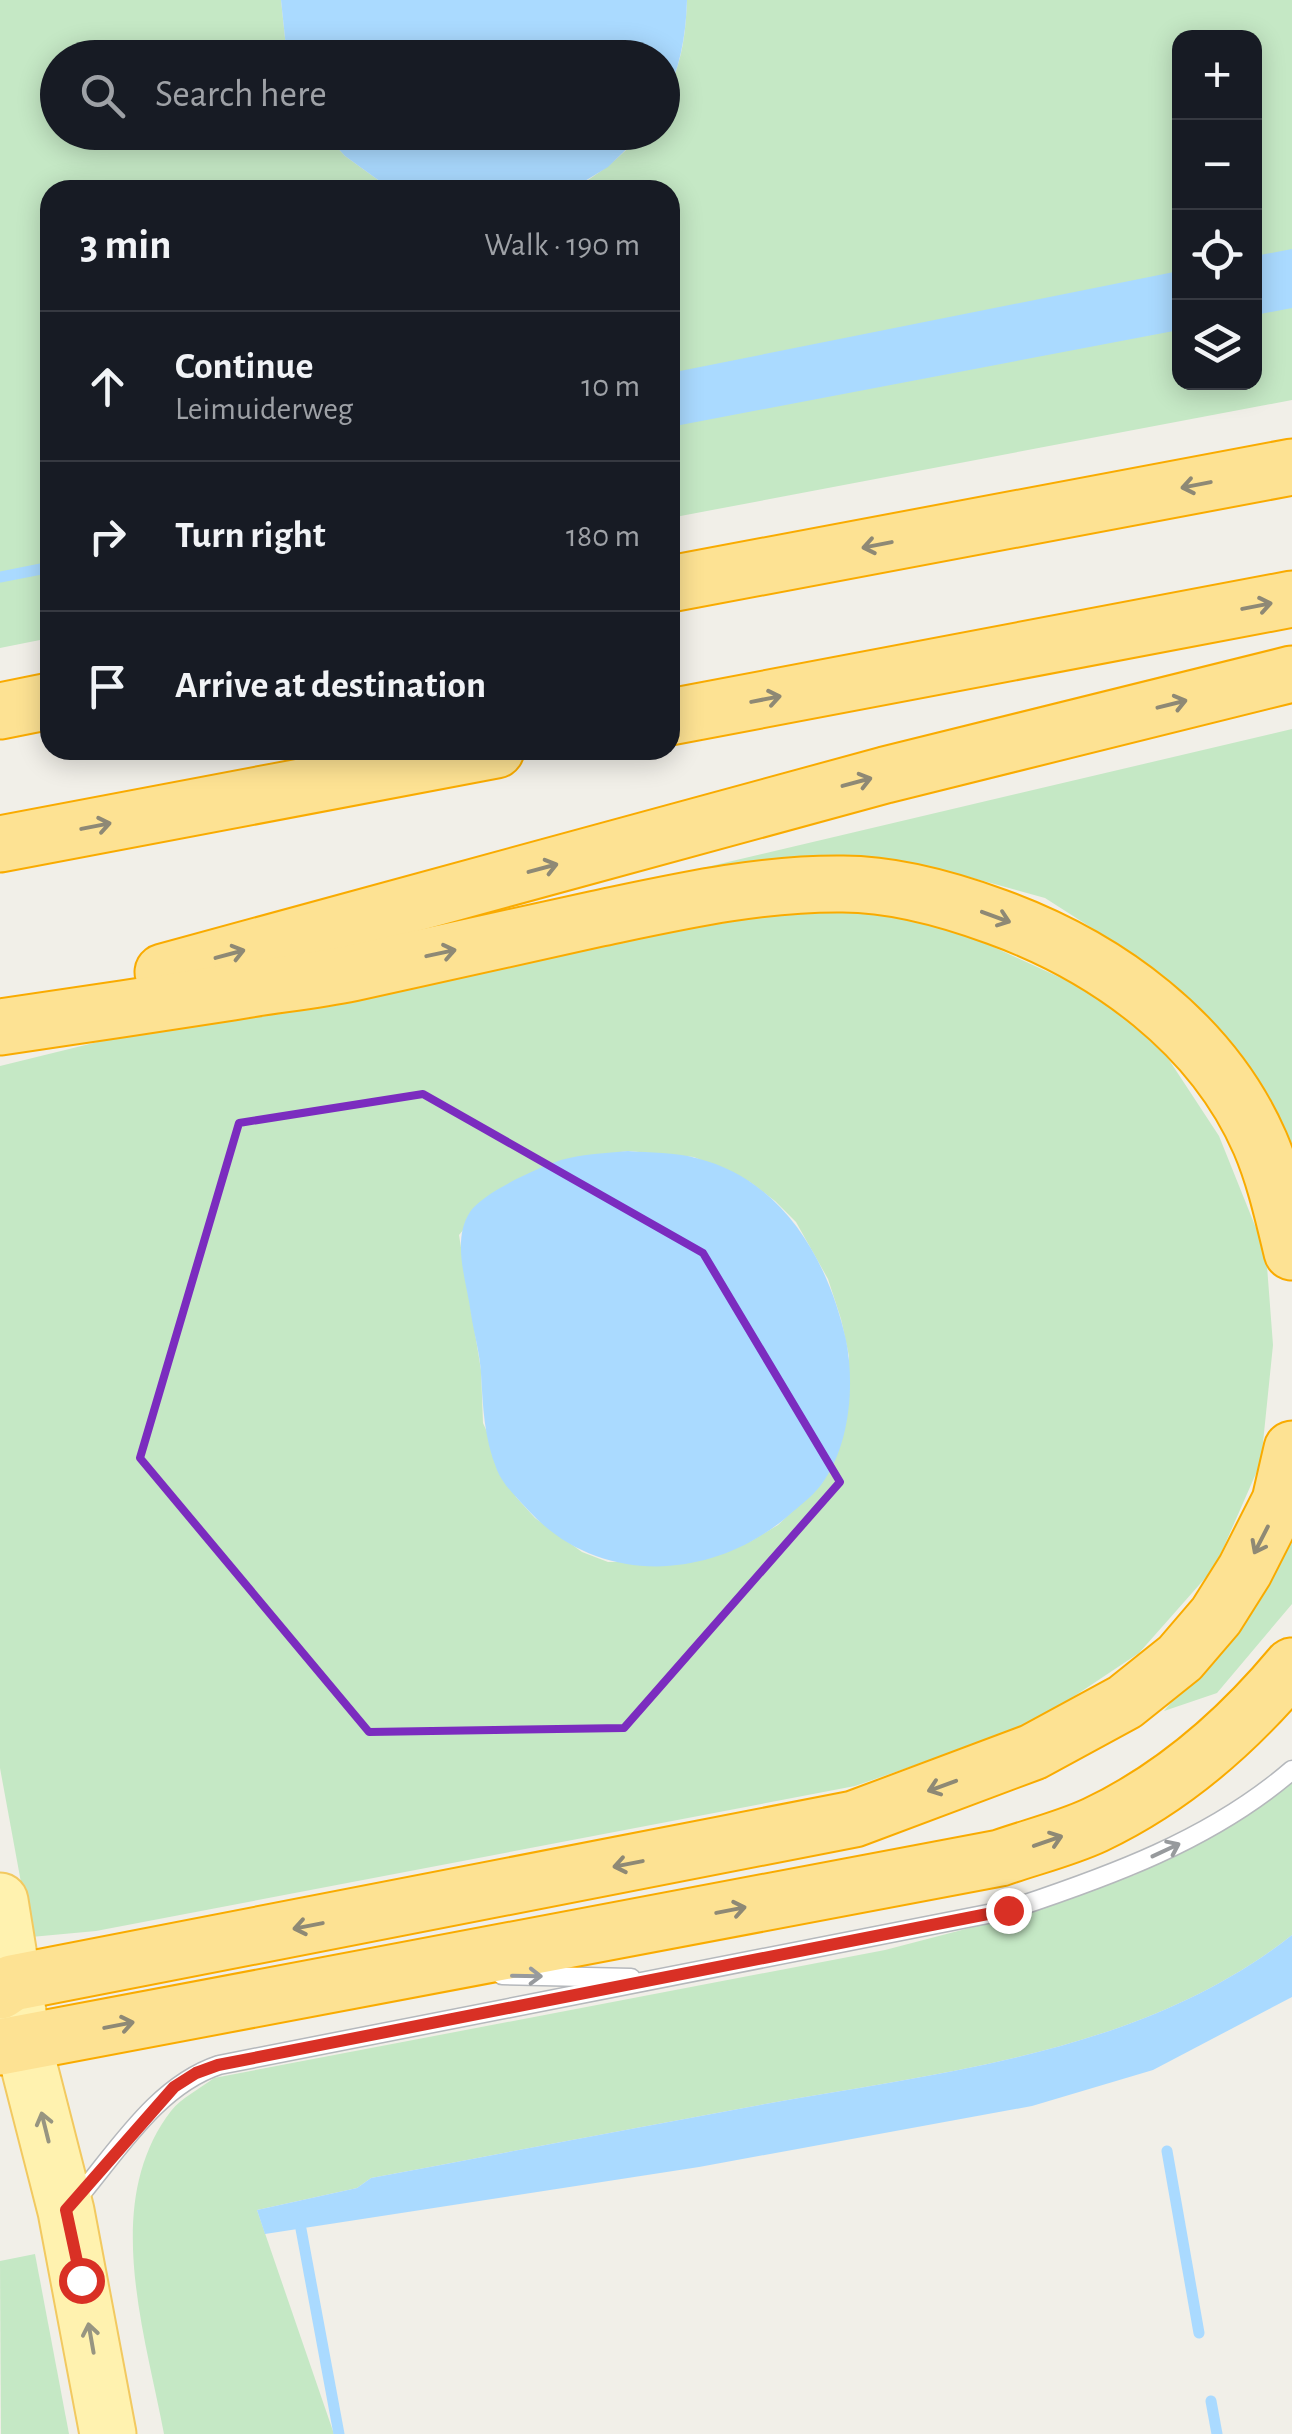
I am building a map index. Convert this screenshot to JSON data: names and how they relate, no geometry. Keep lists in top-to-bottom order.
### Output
{
  "page": {
    "map_buttons": ["+", "−"],
    "search": "Search here",
    "heading": ["3 min", "Walk · 190 m"],
    "list": [
      ["Continue", "Leimuiderweg", "10 m"],
      ["Turn right", "180 m"],
      "Arrive at destination"
    ]
  }
}
